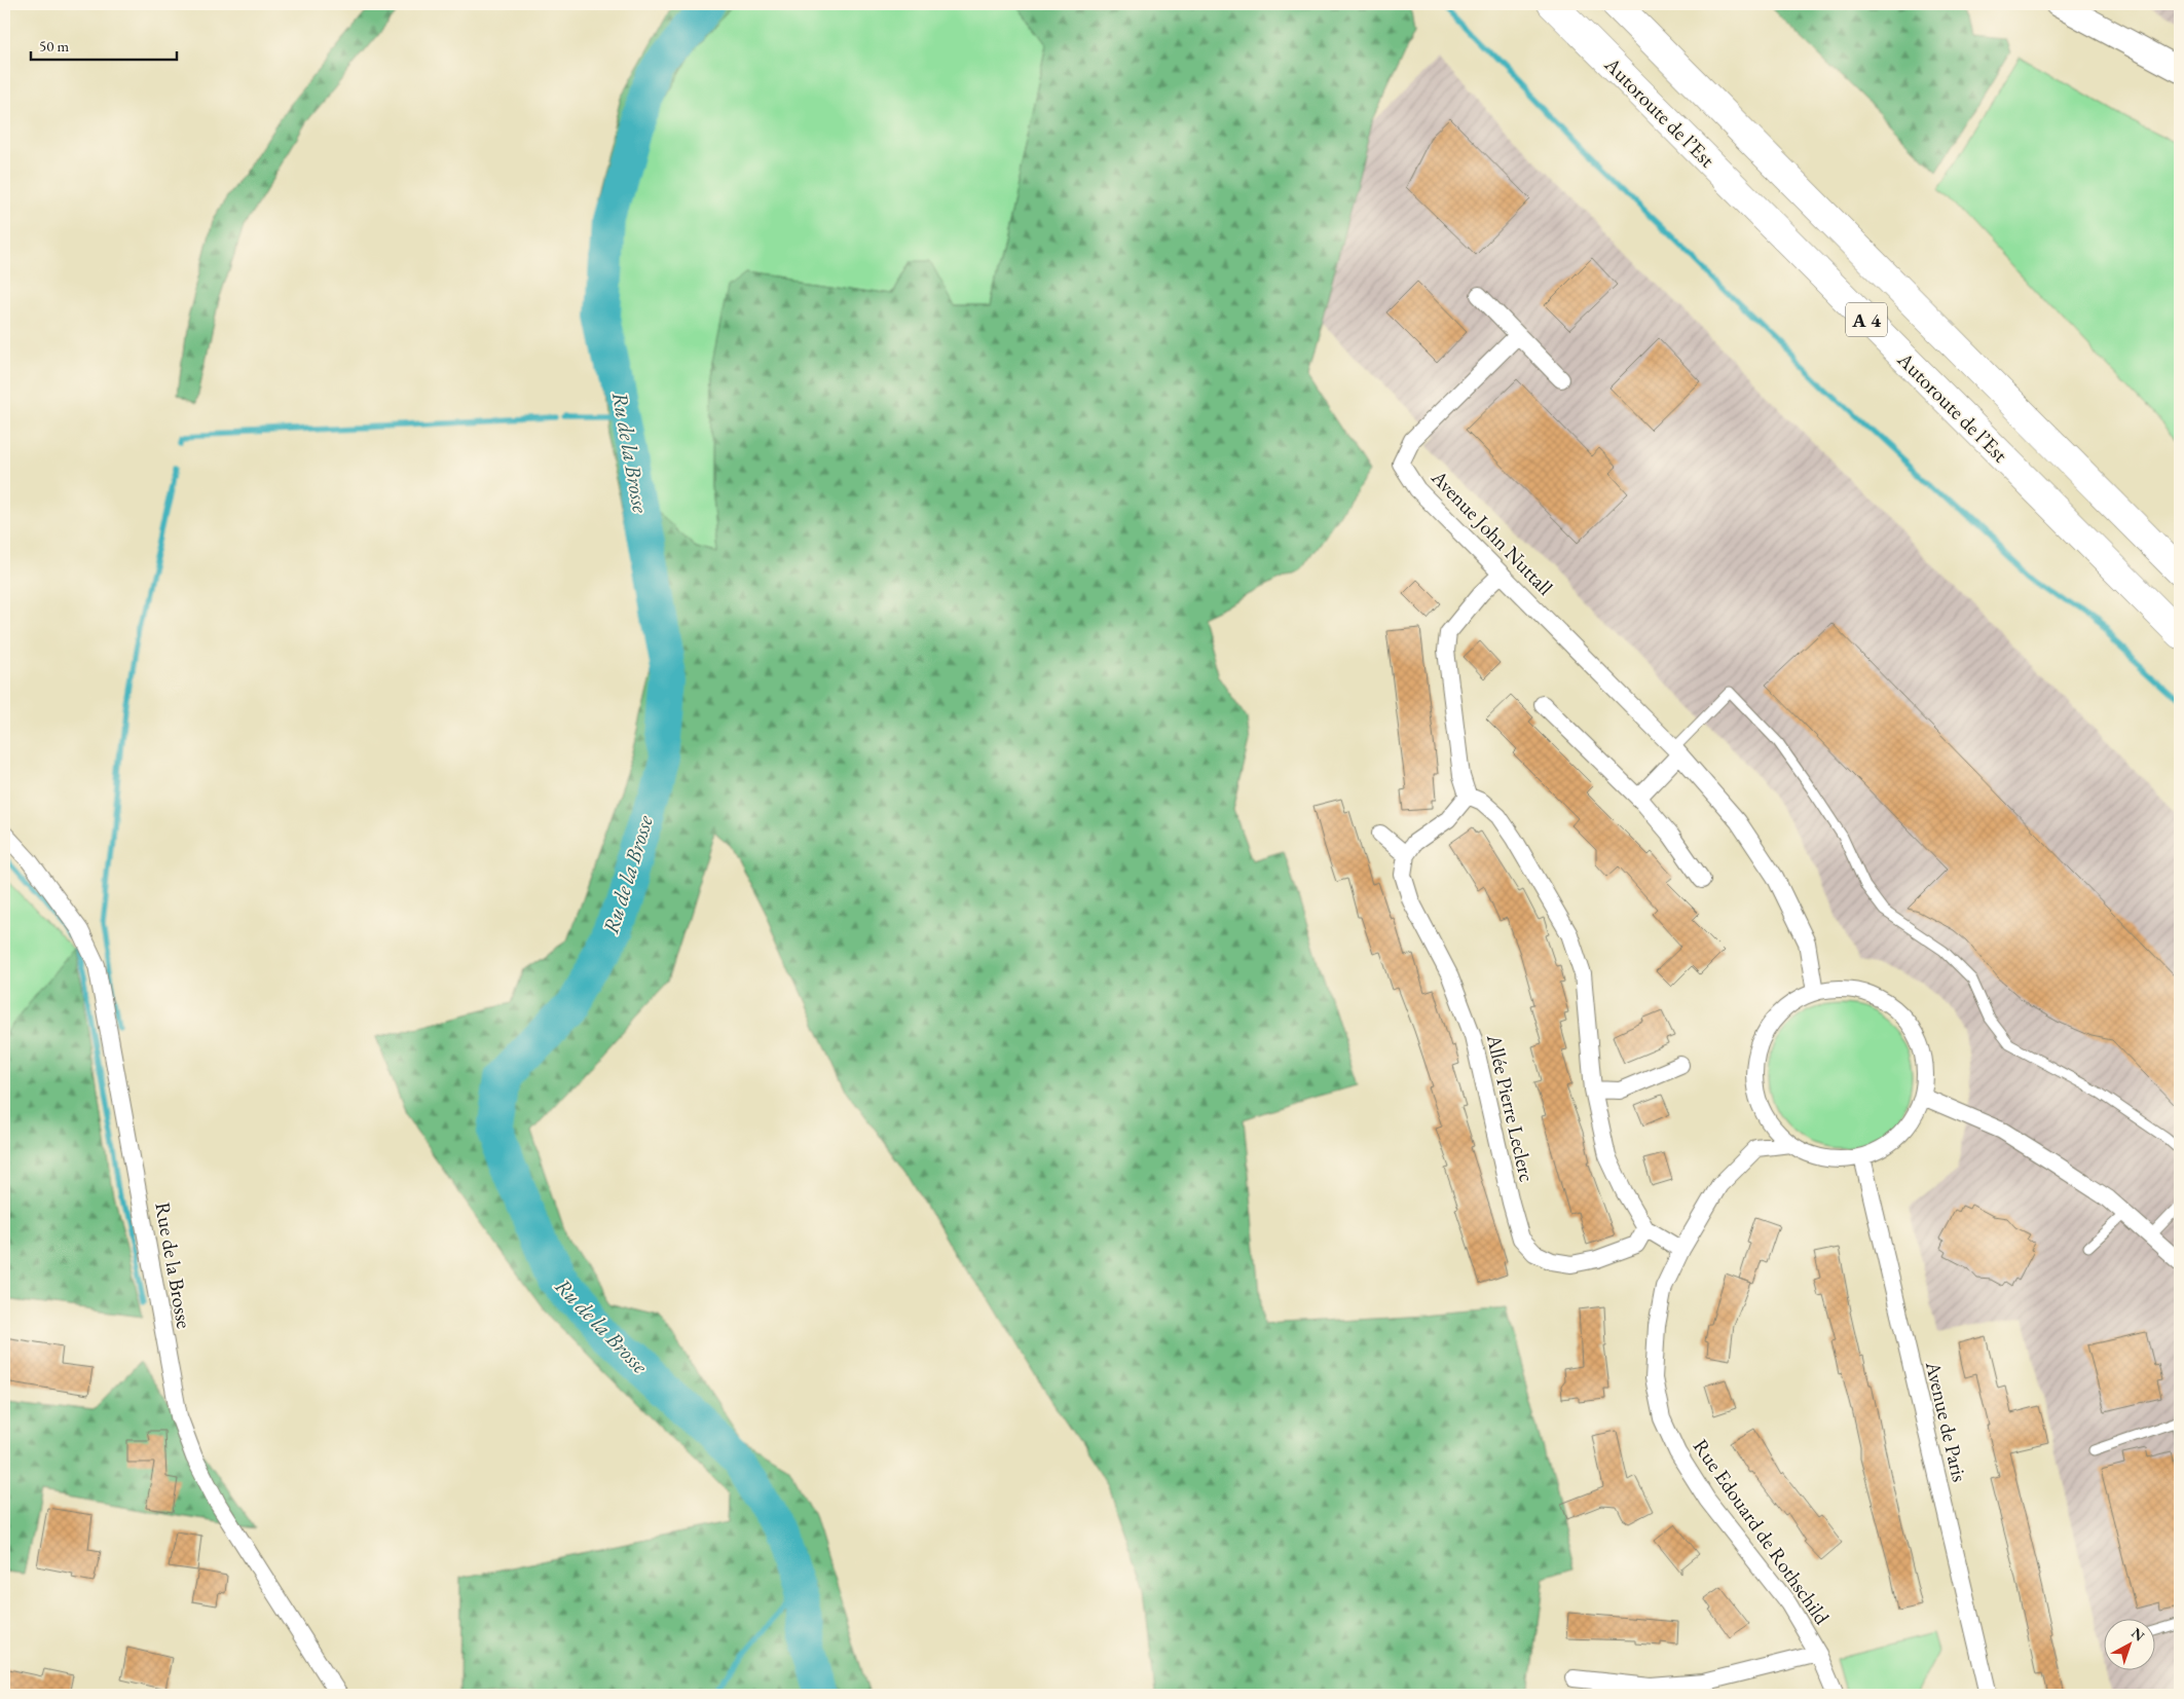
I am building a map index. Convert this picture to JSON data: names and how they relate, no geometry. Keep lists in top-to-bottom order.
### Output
{
  "streets": {
    "highway": ["Autoroute de l’Est", "A 4"],
    "street": [
      "Avenue John Nuttall",
      "Allée Pierre Leclerc",
      "Rue de la Brosse",
      "Avenue de Paris",
      "Rue Edouard de Rothschild"
    ]
  },
  "crossings": [
    ["Avenue John Nuttall", "Avenue de Paris"],
    ["Avenue John Nuttall", "Rue Edouard de Rothschild"],
    ["Avenue de Paris", "Rue Edouard de Rothschild"]
  ],
  "water": ["Ru de la Brosse"],
  "scale_bar": "50 m",
  "north": "top right"
}
